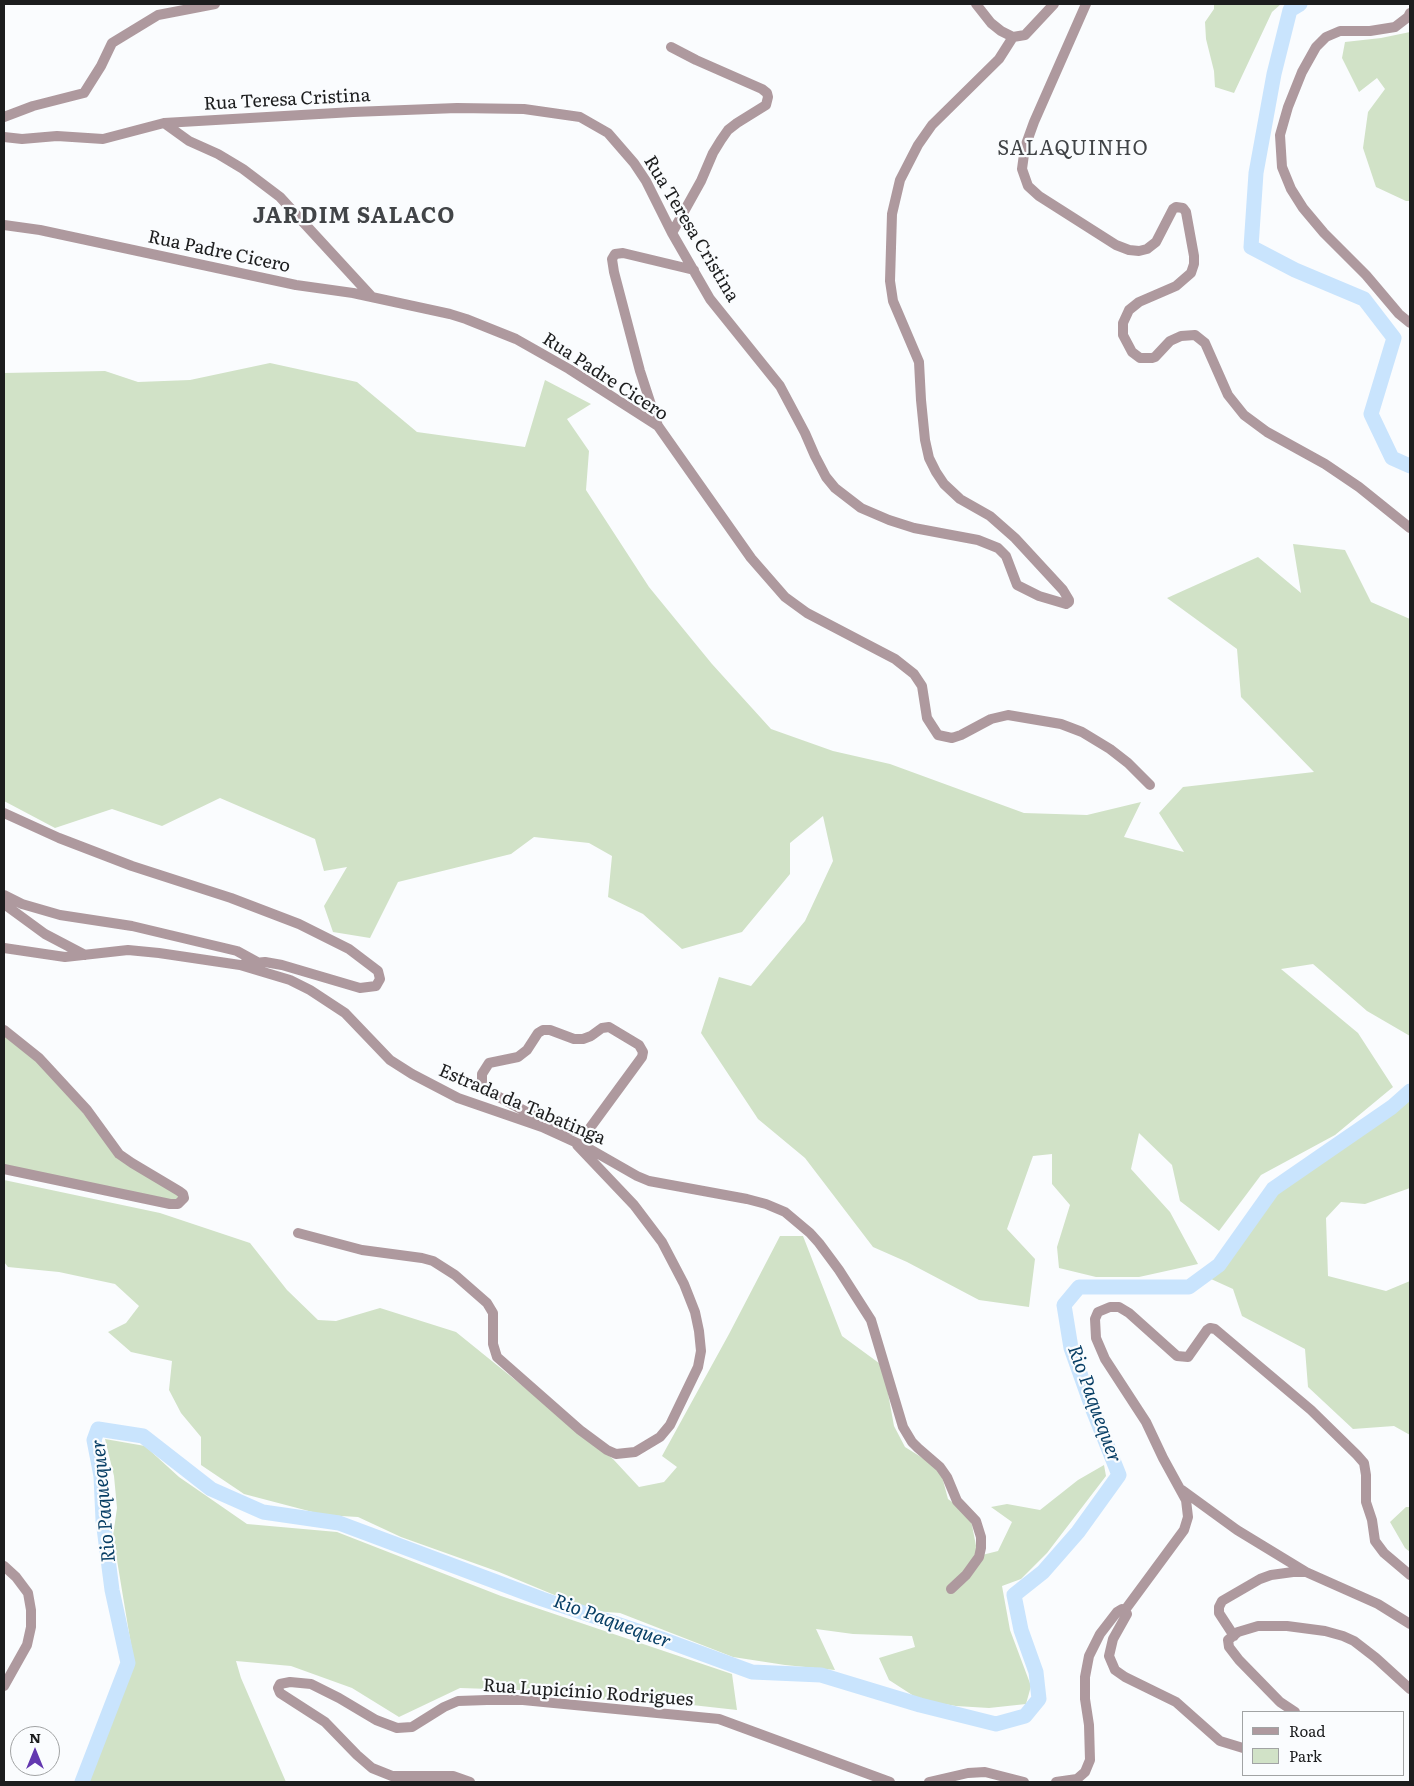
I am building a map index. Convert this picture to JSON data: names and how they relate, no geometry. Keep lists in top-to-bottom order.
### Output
{
  "streets": {
    "street": [
      "Rua Teresa Cristina",
      "Rua Padre Cicero",
      "Estrada da Tabatinga",
      "Rua Lupicínio Rodrigues"
    ]
  },
  "districts": ["SALAQUINHO", "JARDIM SALACO"],
  "water": ["Rio Paquequer"],
  "legend": ["Road", "Park"],
  "north": "top"
}
